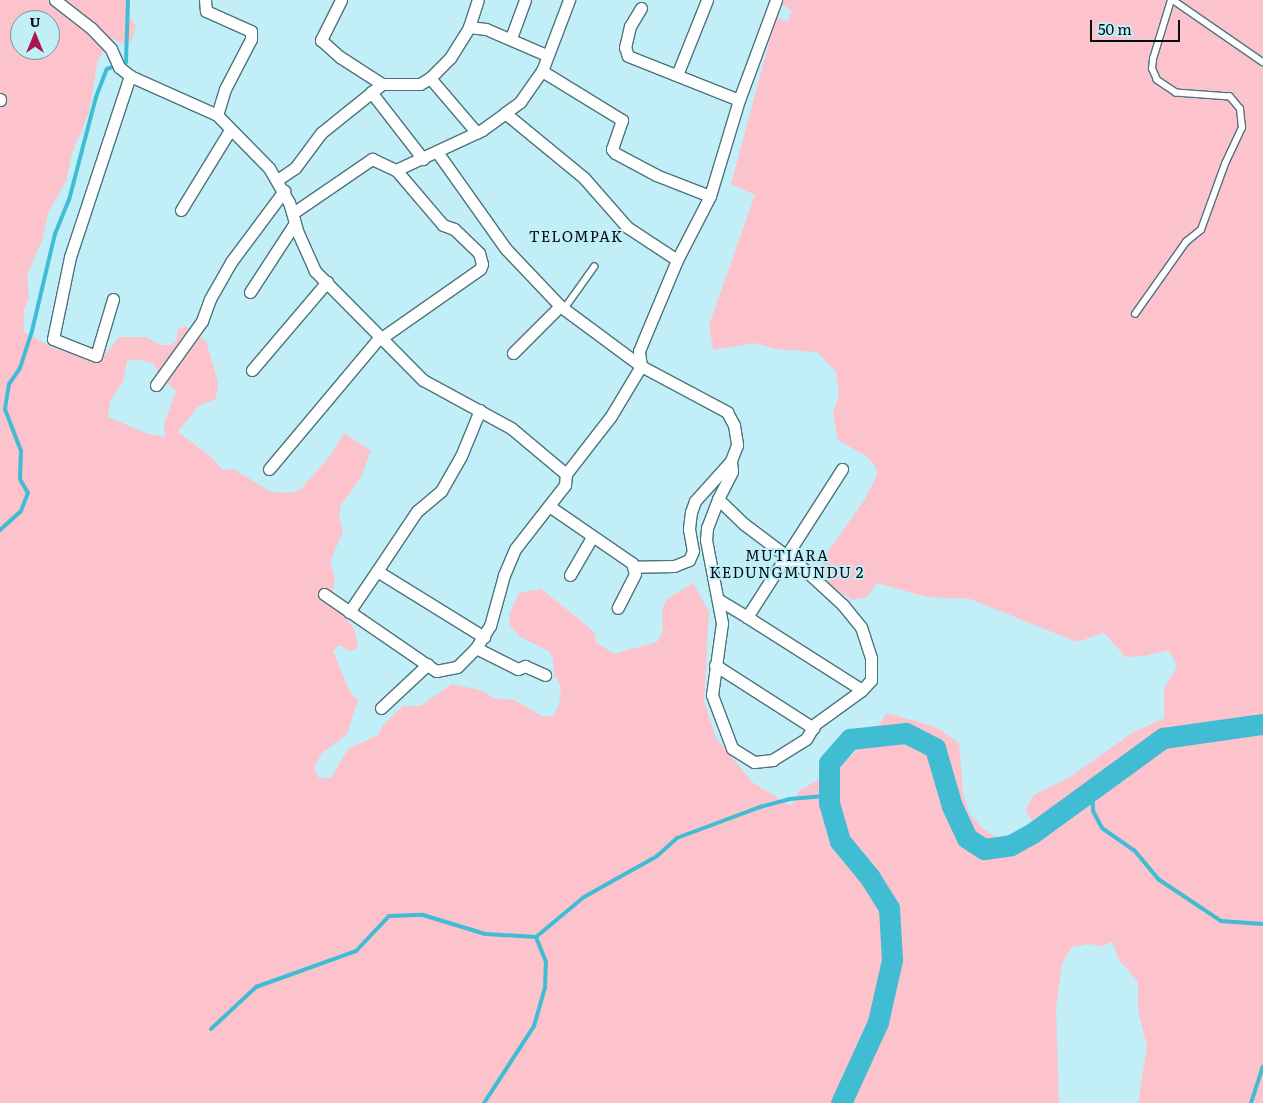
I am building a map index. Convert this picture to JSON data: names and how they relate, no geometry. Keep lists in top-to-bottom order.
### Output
{
  "districts": ["TELOMPAK", "MUTIARA KEDUNGMUNDU 2"],
  "scale_bar": "50 m",
  "north": "top"
}
